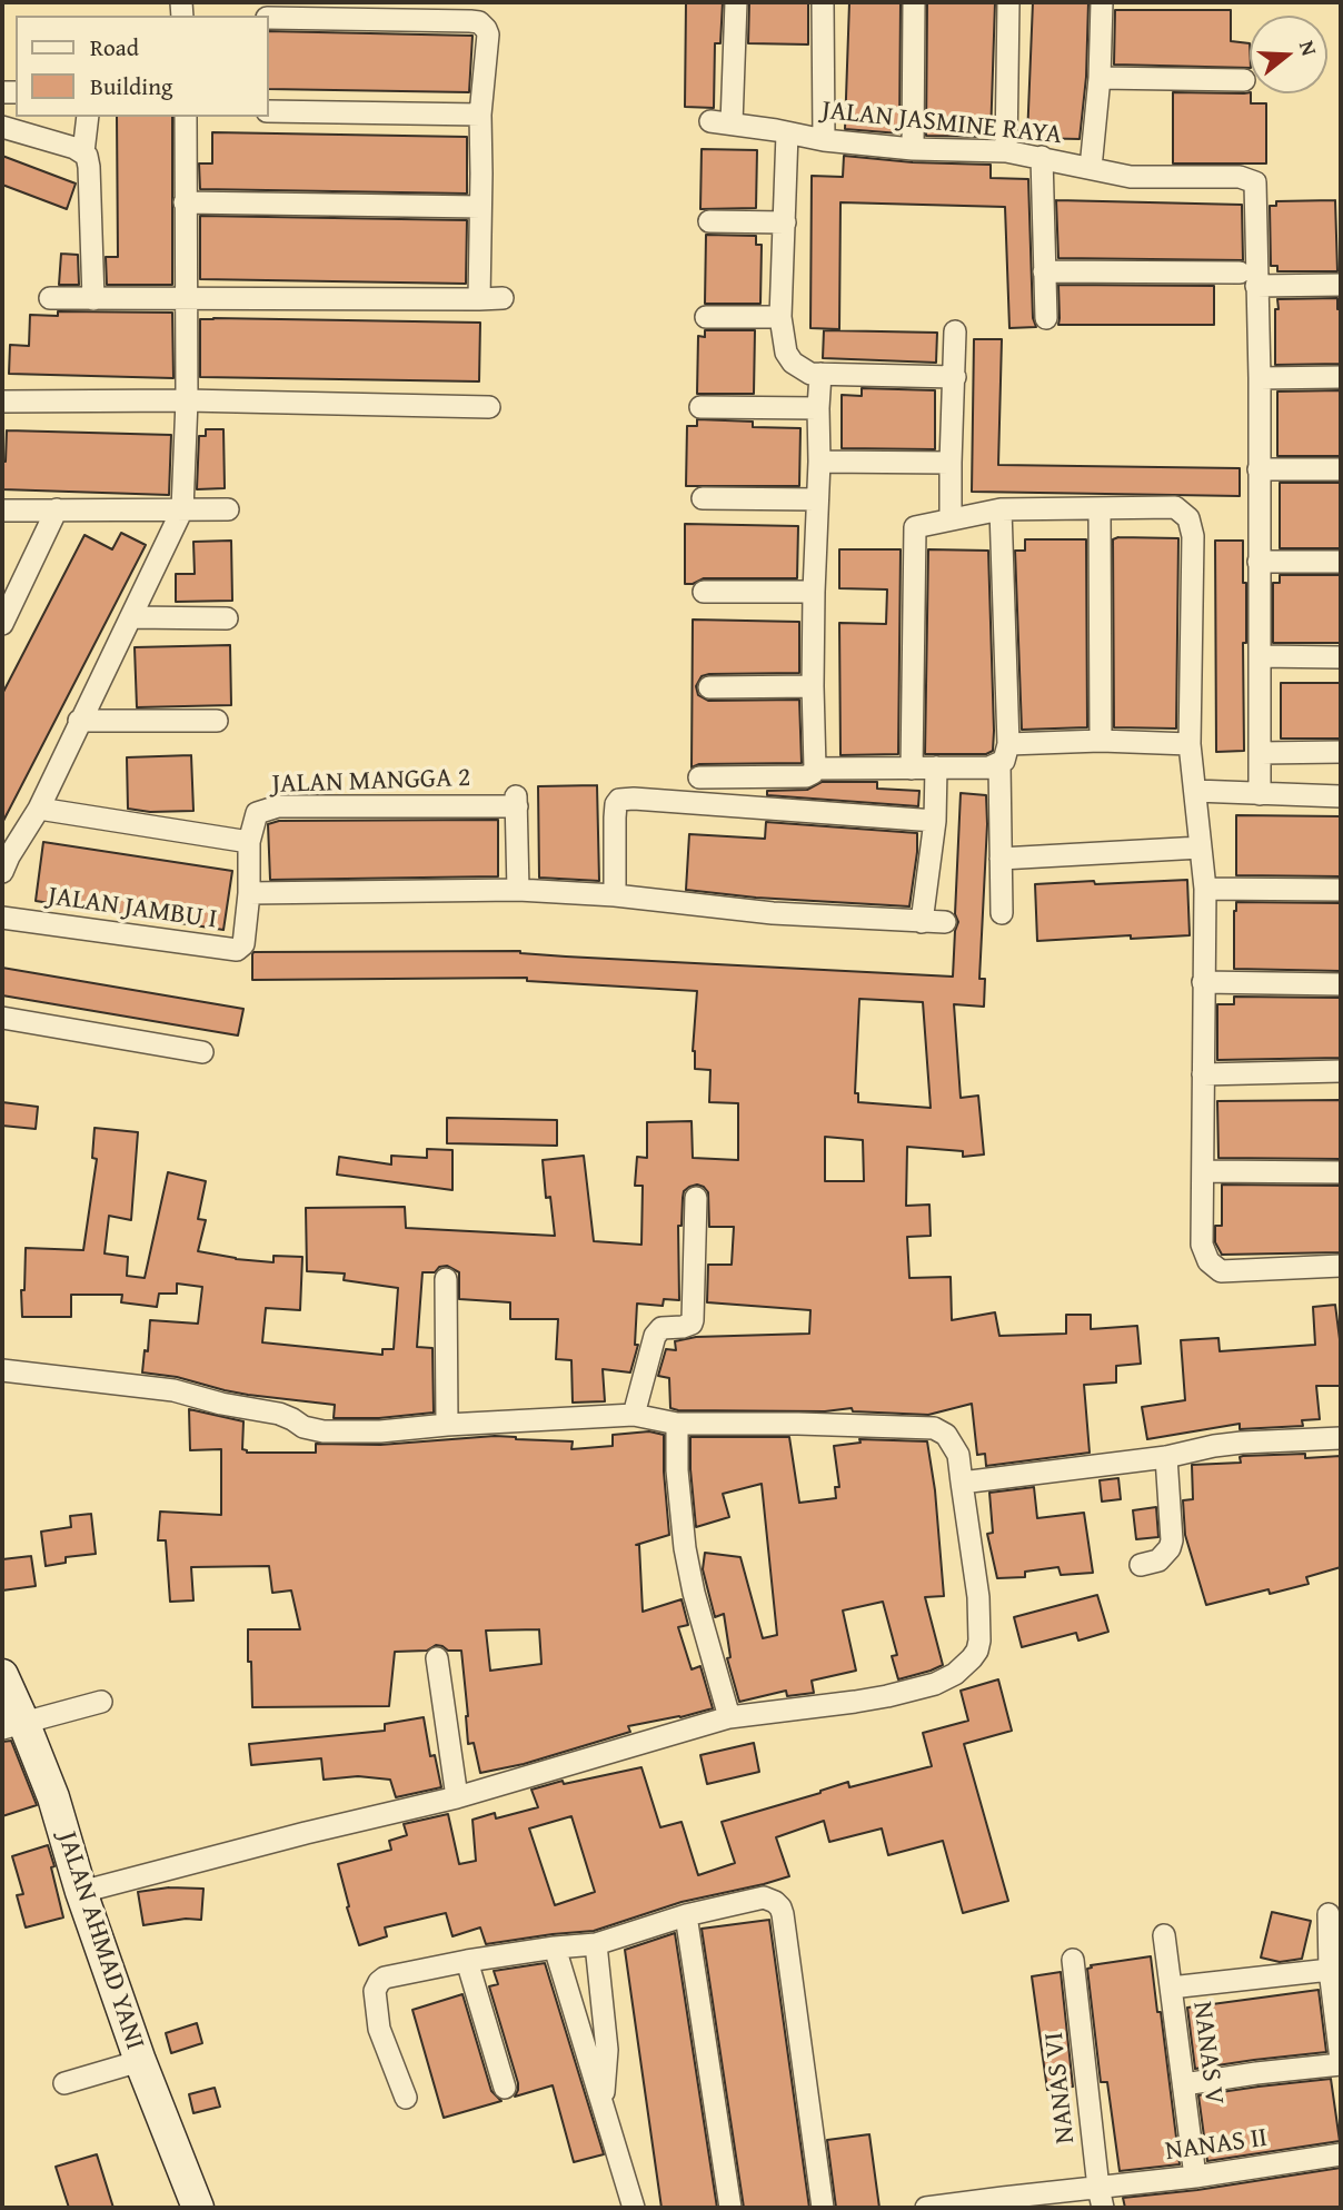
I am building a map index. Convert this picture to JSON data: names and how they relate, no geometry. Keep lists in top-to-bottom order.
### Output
{
  "streets": {
    "street": [
      "JALAN JASMINE RAYA",
      "JALAN MANGGA 2",
      "JALAN JAMBU I",
      "JALAN AHMAD YANI",
      "NANAS V",
      "NANAS VI",
      "NANAS II"
    ]
  },
  "crossings": [
    ["JALAN MANGGA 2", "JALAN JAMBU I"],
    ["NANAS V", "NANAS II"],
    ["NANAS VI", "NANAS II"]
  ],
  "legend": ["Road", "Building"],
  "north": "right"
}
